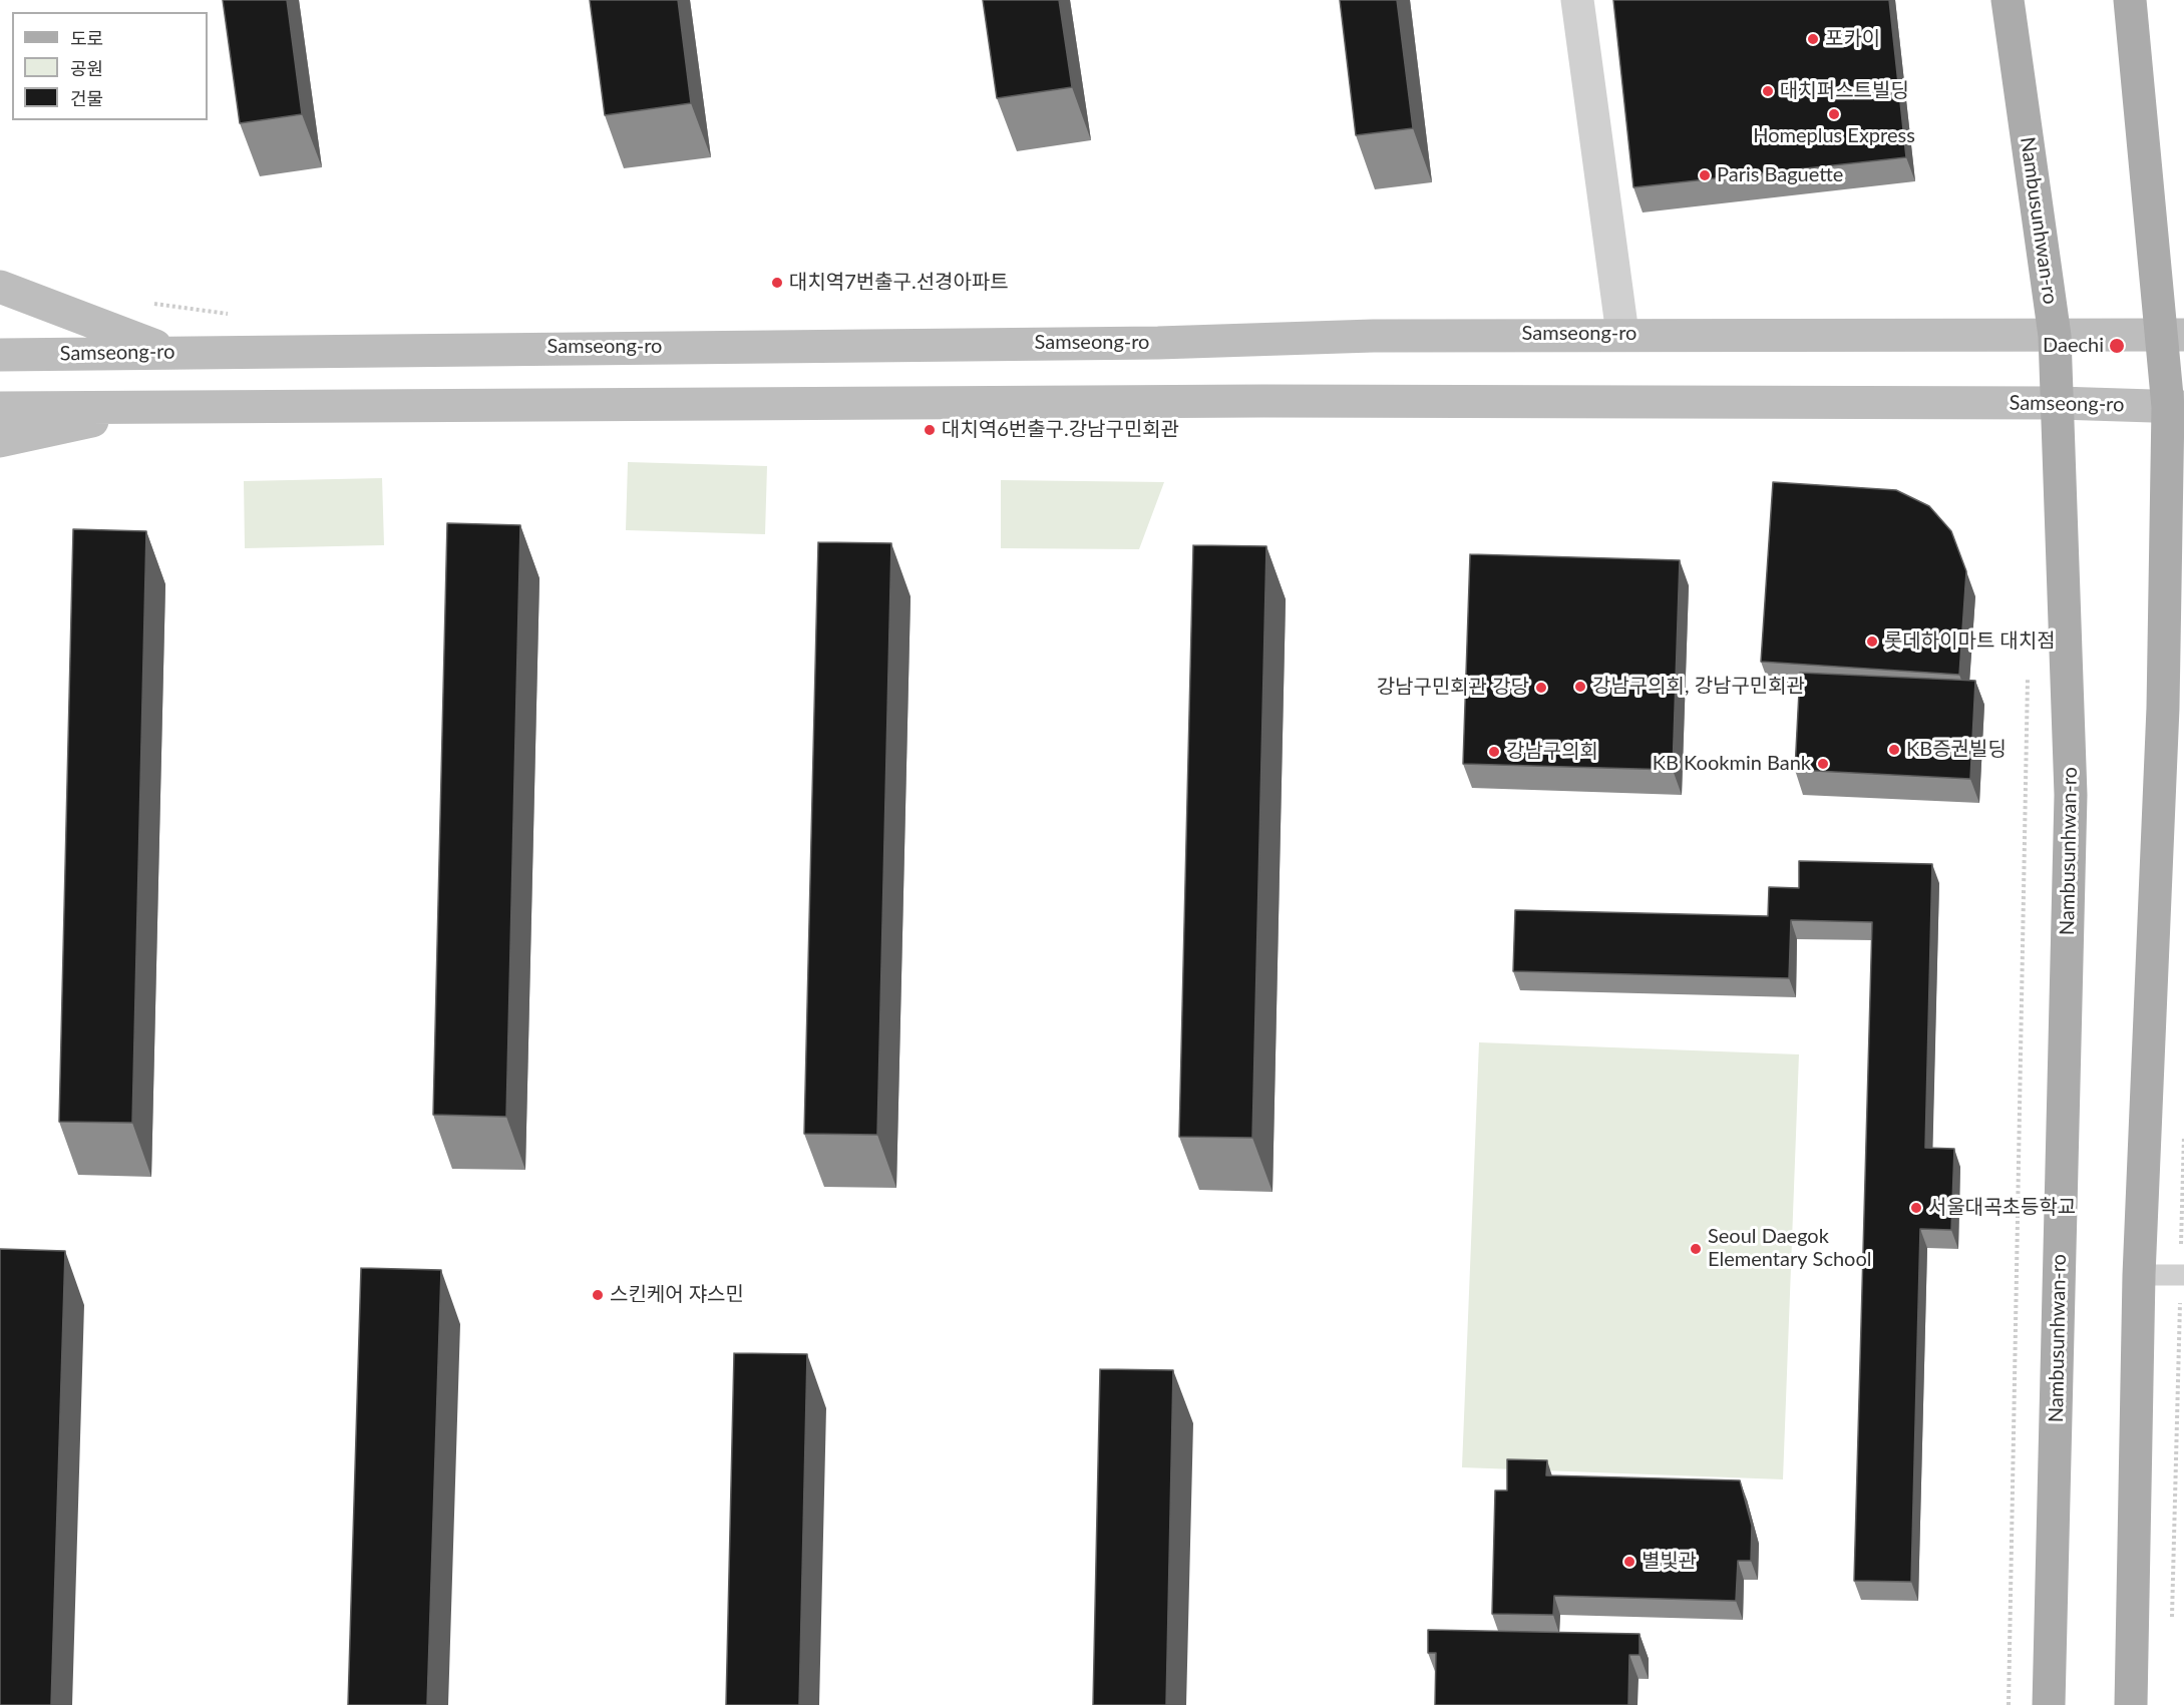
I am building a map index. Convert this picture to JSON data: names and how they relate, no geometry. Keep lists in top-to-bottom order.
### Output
{
  "streets": {
    "main road": ["Nambusunhwan-ro", "Samseong-ro"]
  },
  "crossings": [
    ["Nambusunhwan-ro", "Samseong-ro"]
  ],
  "places": [
    "포카이",
    "대치퍼스트빌딩",
    "Homeplus Express",
    "Paris Baguette",
    "대치역7번출구.선경아파트",
    "Daechi",
    "대치역6번출구.강남구민회관",
    "롯데하이마트 대치점",
    "강남구의회, 강남구민회관",
    "강남구민회관 강당",
    "KB증권빌딩",
    "강남구의회",
    "KB Kookmin Bank",
    "서울대곡초등학교",
    "Seoul Daegok Elementary School",
    "스킨케어 쟈스민",
    "별빛관"
  ],
  "legend": ["도로", "공원", "건물"]
}
